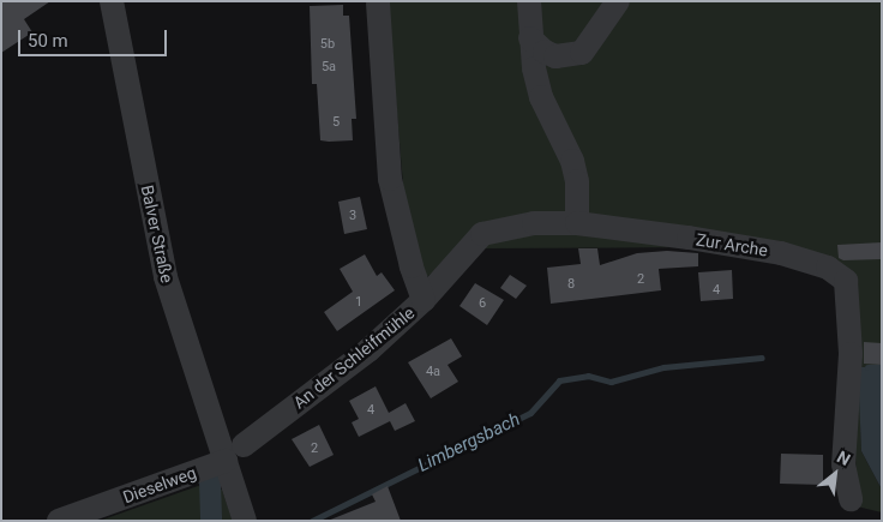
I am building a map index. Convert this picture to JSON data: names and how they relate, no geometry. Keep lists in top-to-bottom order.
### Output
{
  "streets": {
    "street": [
      "Balver Straße",
      "Zur Arche",
      "An der Schleifmühle",
      "Dieselweg"
    ]
  },
  "crossings": [
    ["Balver Straße", "An der Schleifmühle"],
    ["Balver Straße", "Dieselweg"],
    ["Zur Arche", "An der Schleifmühle"],
    ["An der Schleifmühle", "Dieselweg"]
  ],
  "water": ["Limbergsbach"],
  "house_numbers": [
    "5b",
    "5a",
    "5",
    "3",
    "2",
    "8",
    "4",
    "1",
    "6",
    "4a",
    "4",
    "2"
  ],
  "scale_bar": "50 m",
  "north": "top right"
}
